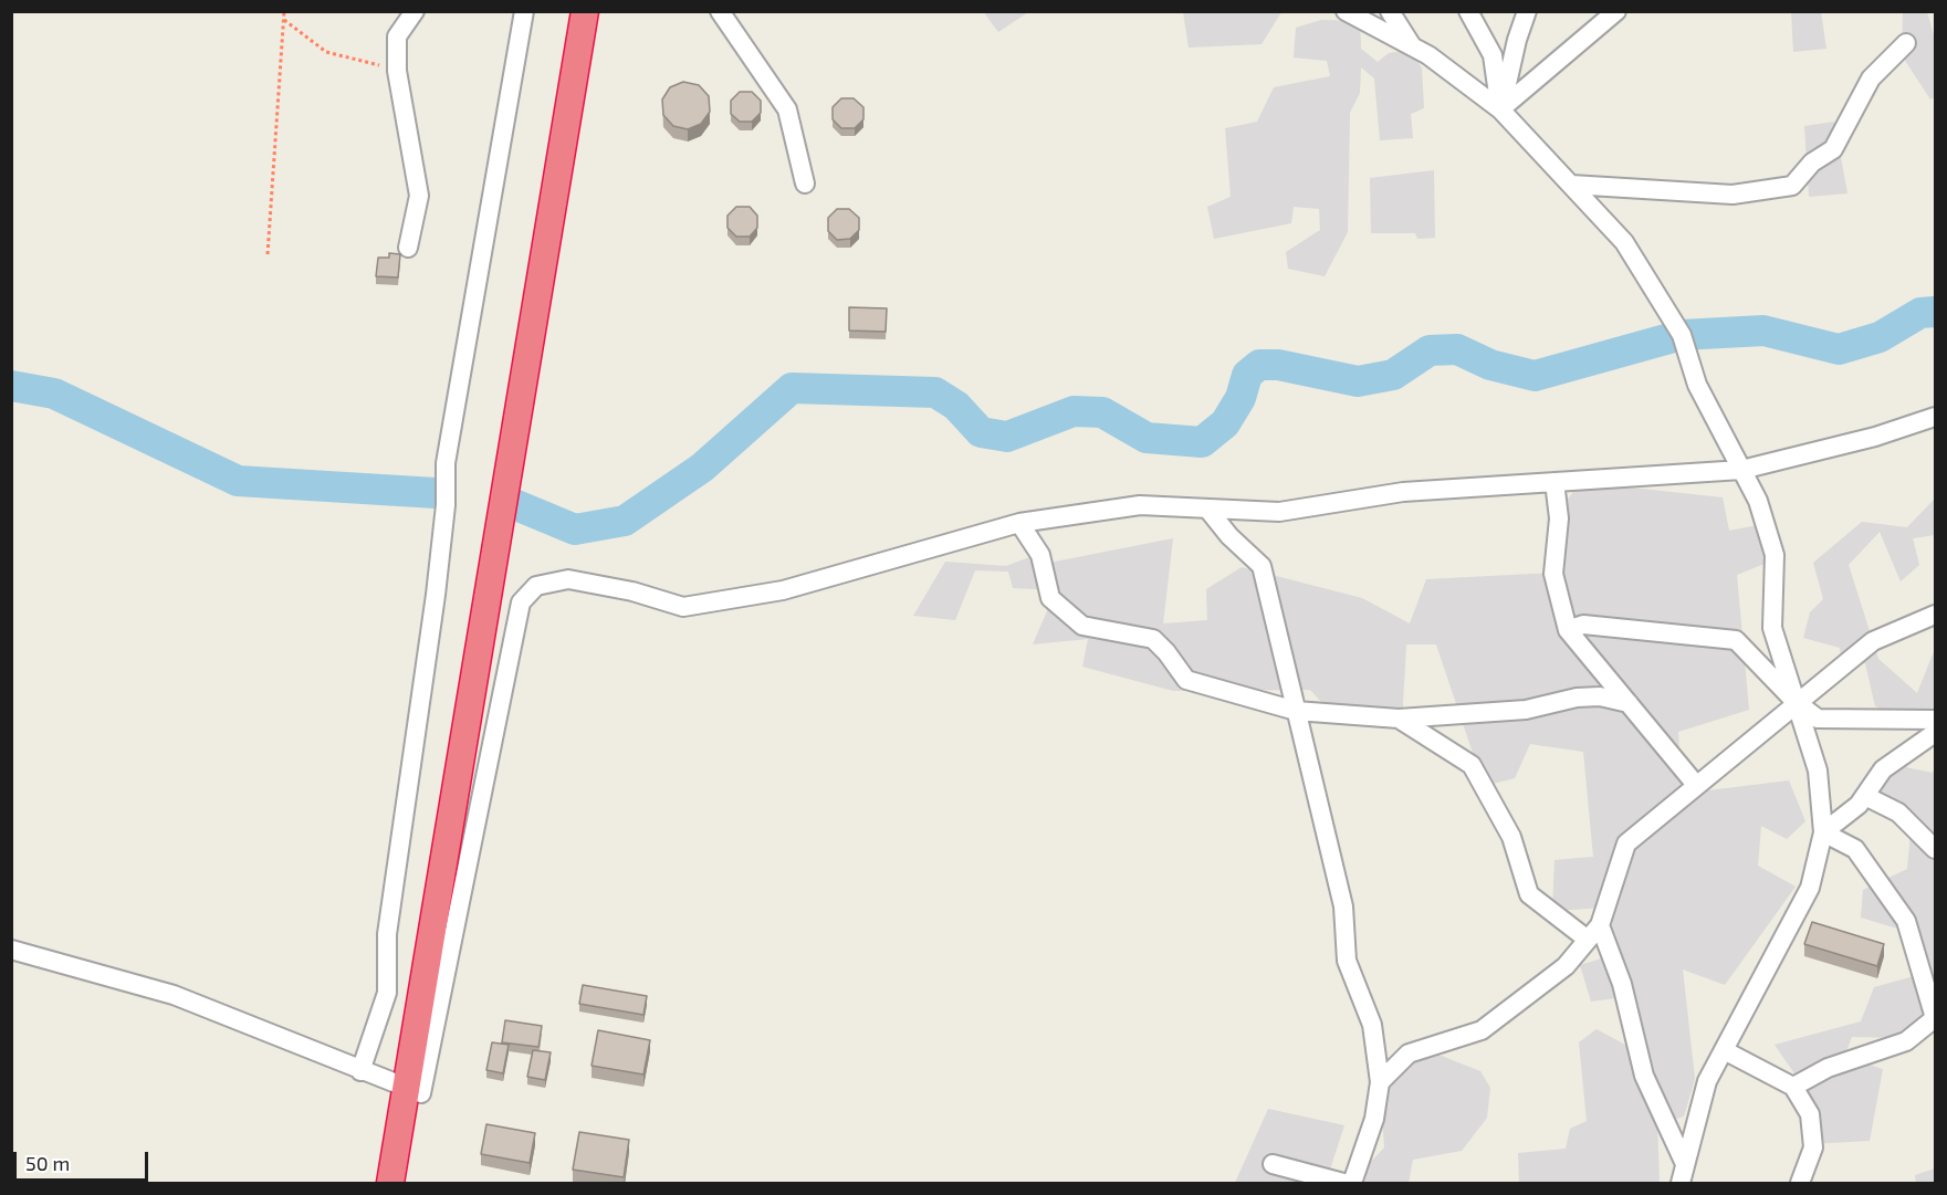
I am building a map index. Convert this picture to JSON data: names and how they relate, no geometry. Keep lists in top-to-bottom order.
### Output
{
  "scale_bar": "50 m"
}
